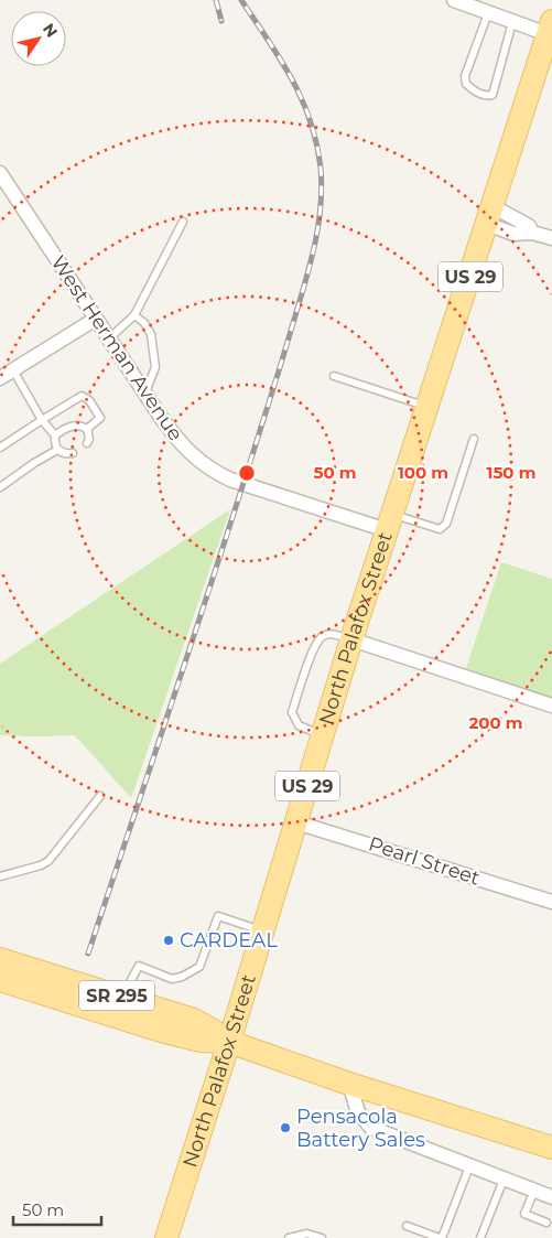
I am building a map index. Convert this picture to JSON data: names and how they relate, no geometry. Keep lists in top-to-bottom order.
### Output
{
  "streets": {
    "main road": ["US 29", "North Palafox Street", "SR 295"],
    "street": ["West Herman Avenue", "Pearl Street"]
  },
  "crossings": [
    ["West Herman Avenue", "North Palafox Street"],
    ["North Palafox Street", "Pearl Street"],
    ["North Palafox Street", "SR 295"]
  ],
  "places": ["CARDEAL", "Pensacola Battery Sales"],
  "scale_bar": "50 m",
  "north": "top right",
  "rings": [
    "50 m",
    "100 m",
    "150 m",
    "200 m"
  ]
}
